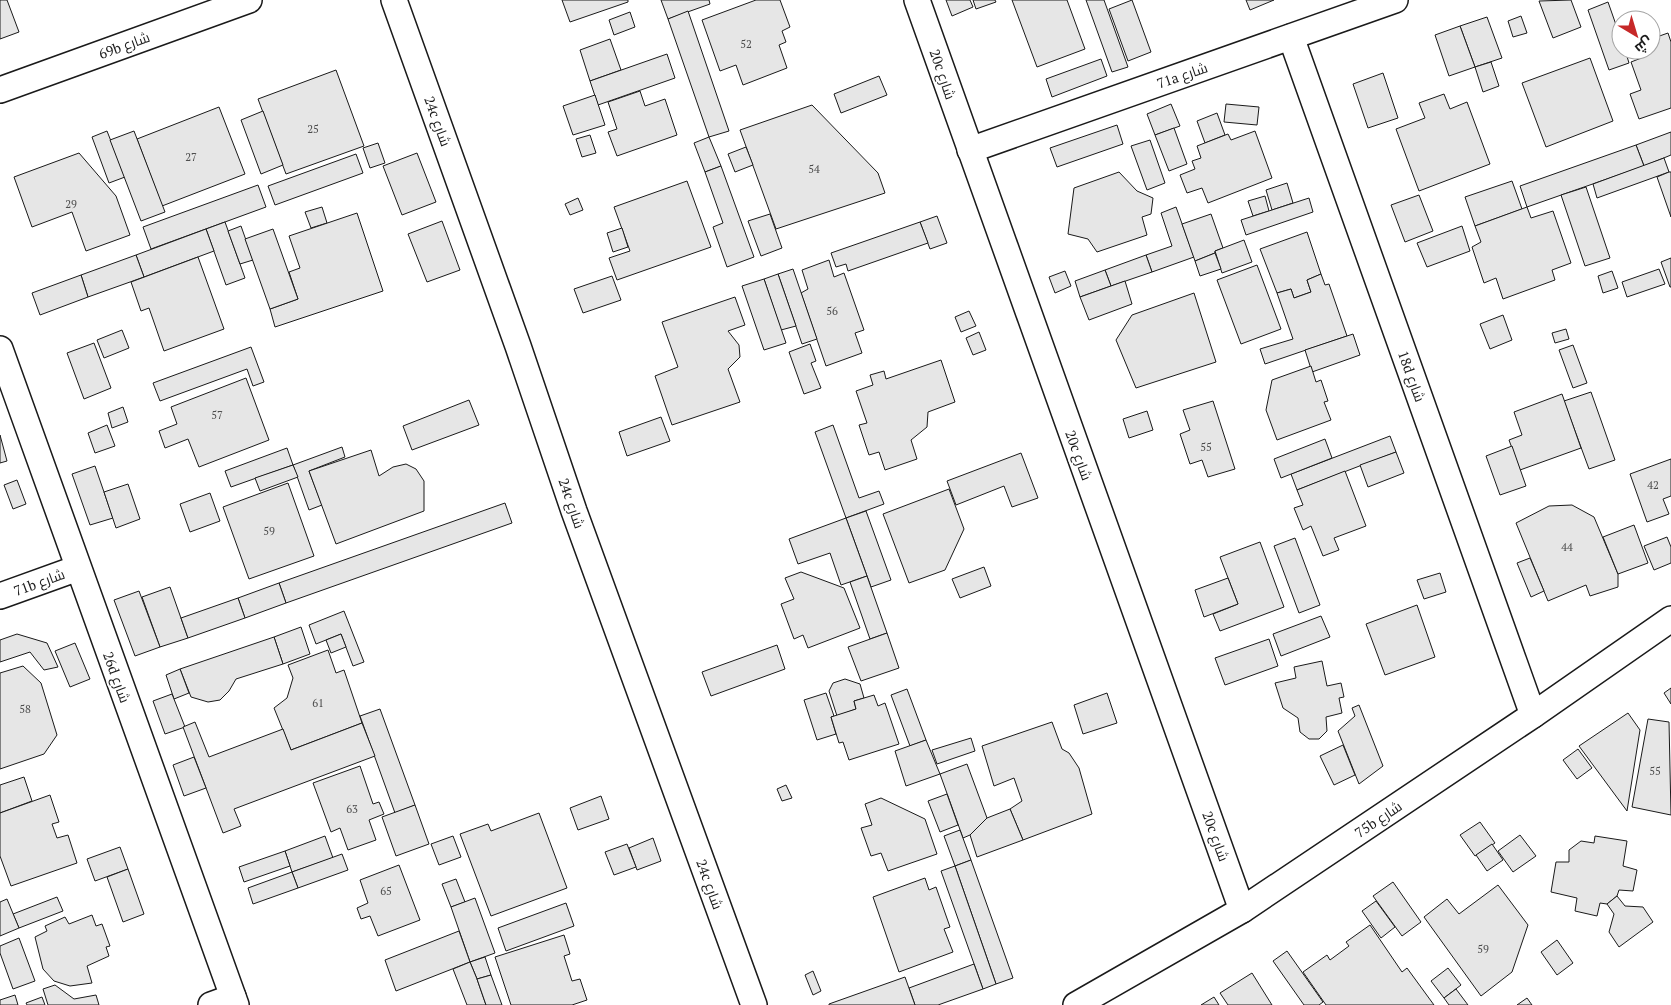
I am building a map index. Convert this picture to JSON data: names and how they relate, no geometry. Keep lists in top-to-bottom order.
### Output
{
  "streets": {
    "street": [
      "69b شارع",
      "20c شارع",
      "71a شارع",
      "24c شارع",
      "18d شارع",
      "71b شارع",
      "26d شارع",
      "75b شارع"
    ]
  },
  "crossings": [
    ["20c شارع", "71a شارع"],
    ["20c شارع", "75b شارع"],
    ["71a شارع", "18d شارع"],
    ["18d شارع", "75b شارع"],
    ["71b شارع", "26d شارع"]
  ],
  "house_numbers": [
    "52",
    "25",
    "27",
    "54",
    "29",
    "56",
    "57",
    "55",
    "42",
    "59",
    "44",
    "61",
    "58",
    "55",
    "63",
    "65",
    "59"
  ],
  "north": "bottom right"
}
